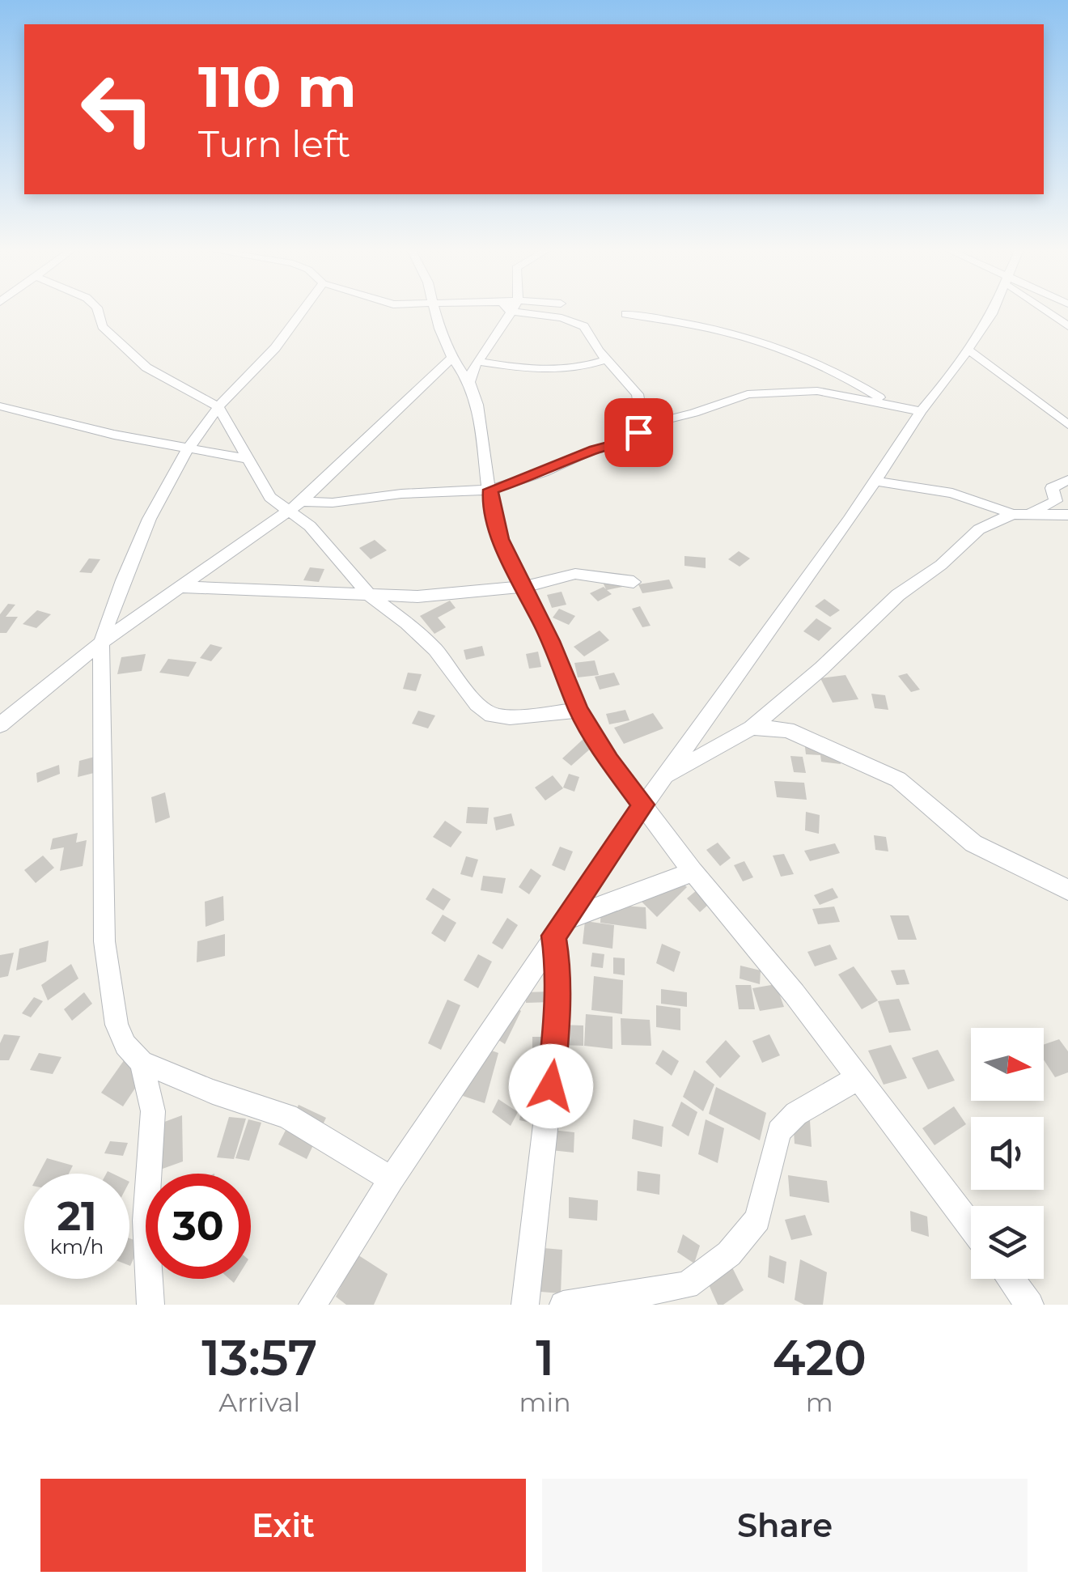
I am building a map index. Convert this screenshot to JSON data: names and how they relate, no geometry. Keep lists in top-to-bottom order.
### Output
{
  "north": "right",
  "page": {
    "turn": ["110 m", "Turn left"],
    "speed": "21 km/h",
    "limit": "30",
    "eta": [
      "13:57",
      "Arrival",
      "1",
      "min",
      "420",
      "m"
    ],
    "buttons": ["Exit", "Share"]
  }
}
